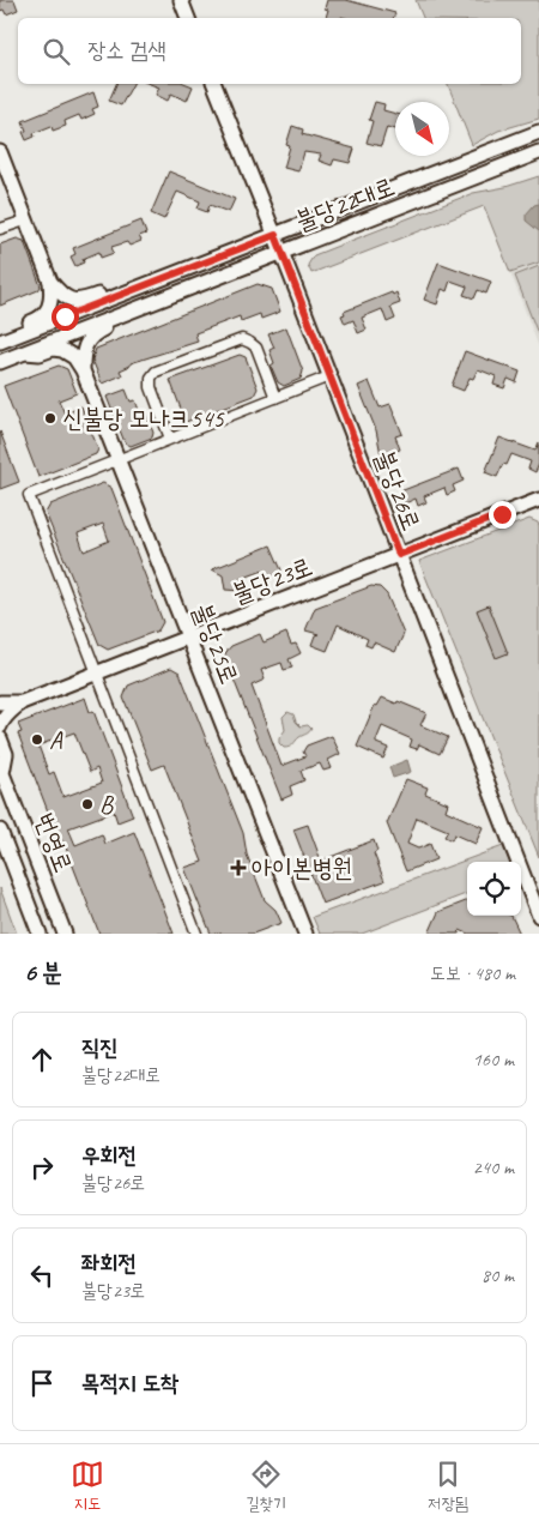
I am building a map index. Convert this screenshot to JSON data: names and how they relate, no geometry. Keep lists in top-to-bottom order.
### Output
{
  "streets": {
    "street": [
      "불당22대로",
      "불당26로",
      "불당23로",
      "불당25로",
      "번영로"
    ]
  },
  "crossings": [
    ["불당22대로", "불당26로"],
    ["불당26로", "불당23로"],
    ["불당23로", "불당25로"]
  ],
  "places": {
    "other": ["신불당 모나크545", "A", "B"],
    "health": ["아이본병원"]
  },
  "north": "bottom right",
  "page": {
    "search": "장소 검색",
    "heading": ["6 분", "도보 · 480 m"],
    "list": [
      ["직진", "불당22대로", "160 m"],
      ["우회전", "불당26로", "240 m"],
      ["좌회전", "불당23로", "80 m"],
      "목적지 도착"
    ],
    "nav": ["지도", "길찾기", "저장됨"]
  }
}
